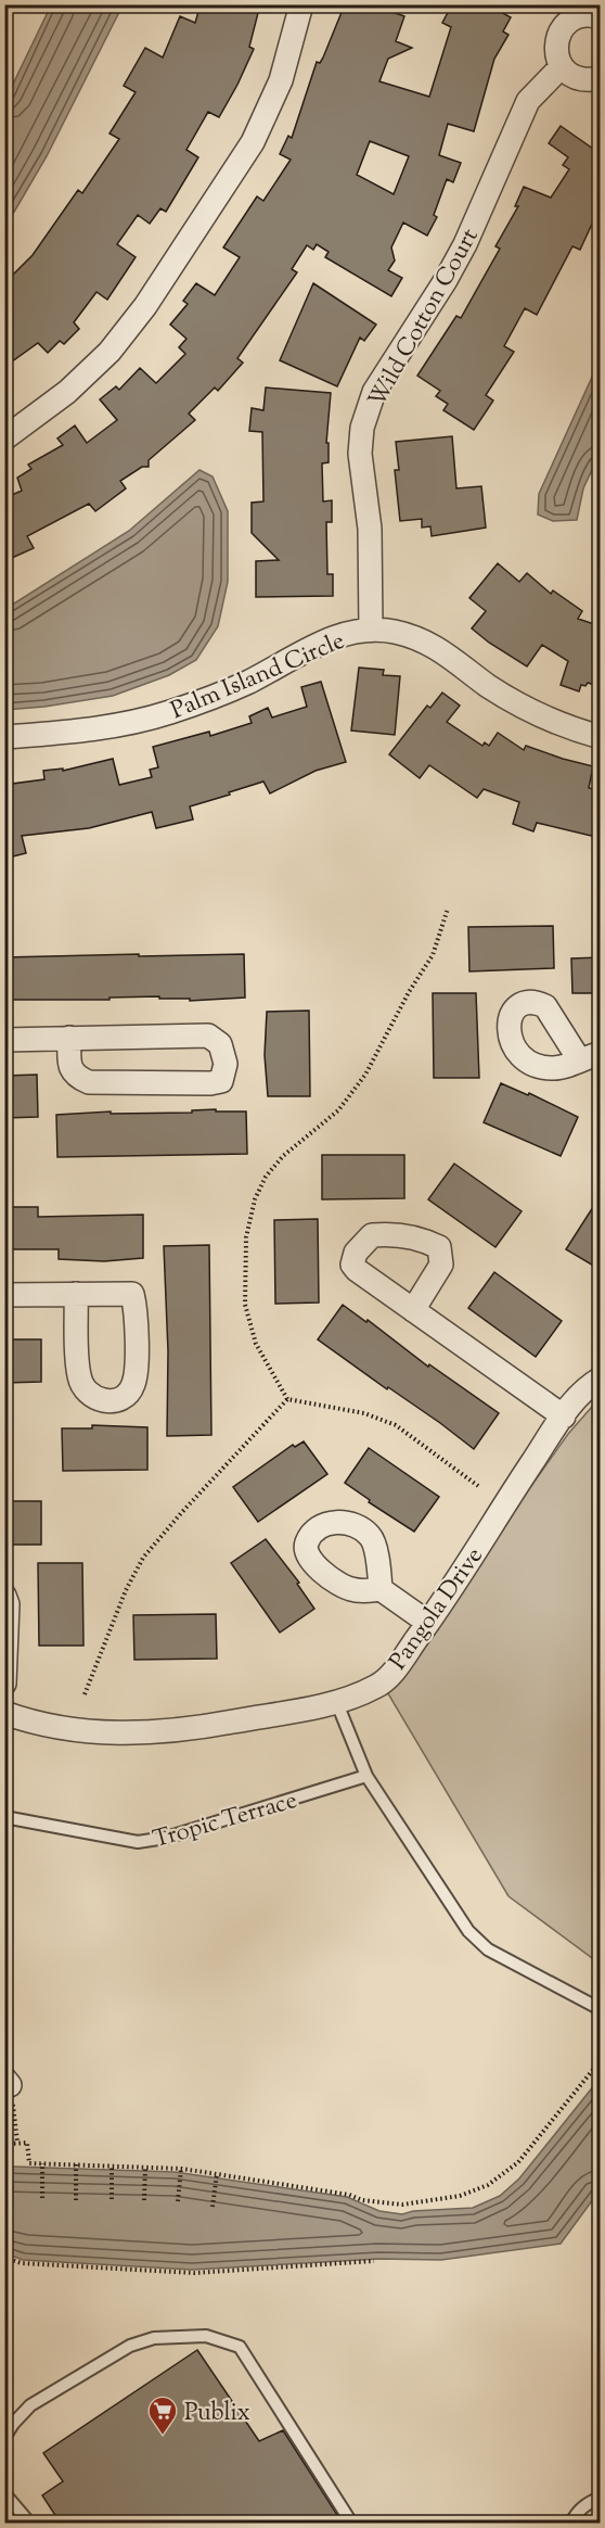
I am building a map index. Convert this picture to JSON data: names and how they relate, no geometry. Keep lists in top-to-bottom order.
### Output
{
  "streets": {
    "street": ["Wild Cotton Court", "Palm Island Circle", "Pangola Drive"],
    "lane": ["Tropic Terrace"]
  },
  "crossings": [
    ["Wild Cotton Court", "Palm Island Circle"]
  ],
  "places": {
    "supermarket": ["Publix"]
  }
}
